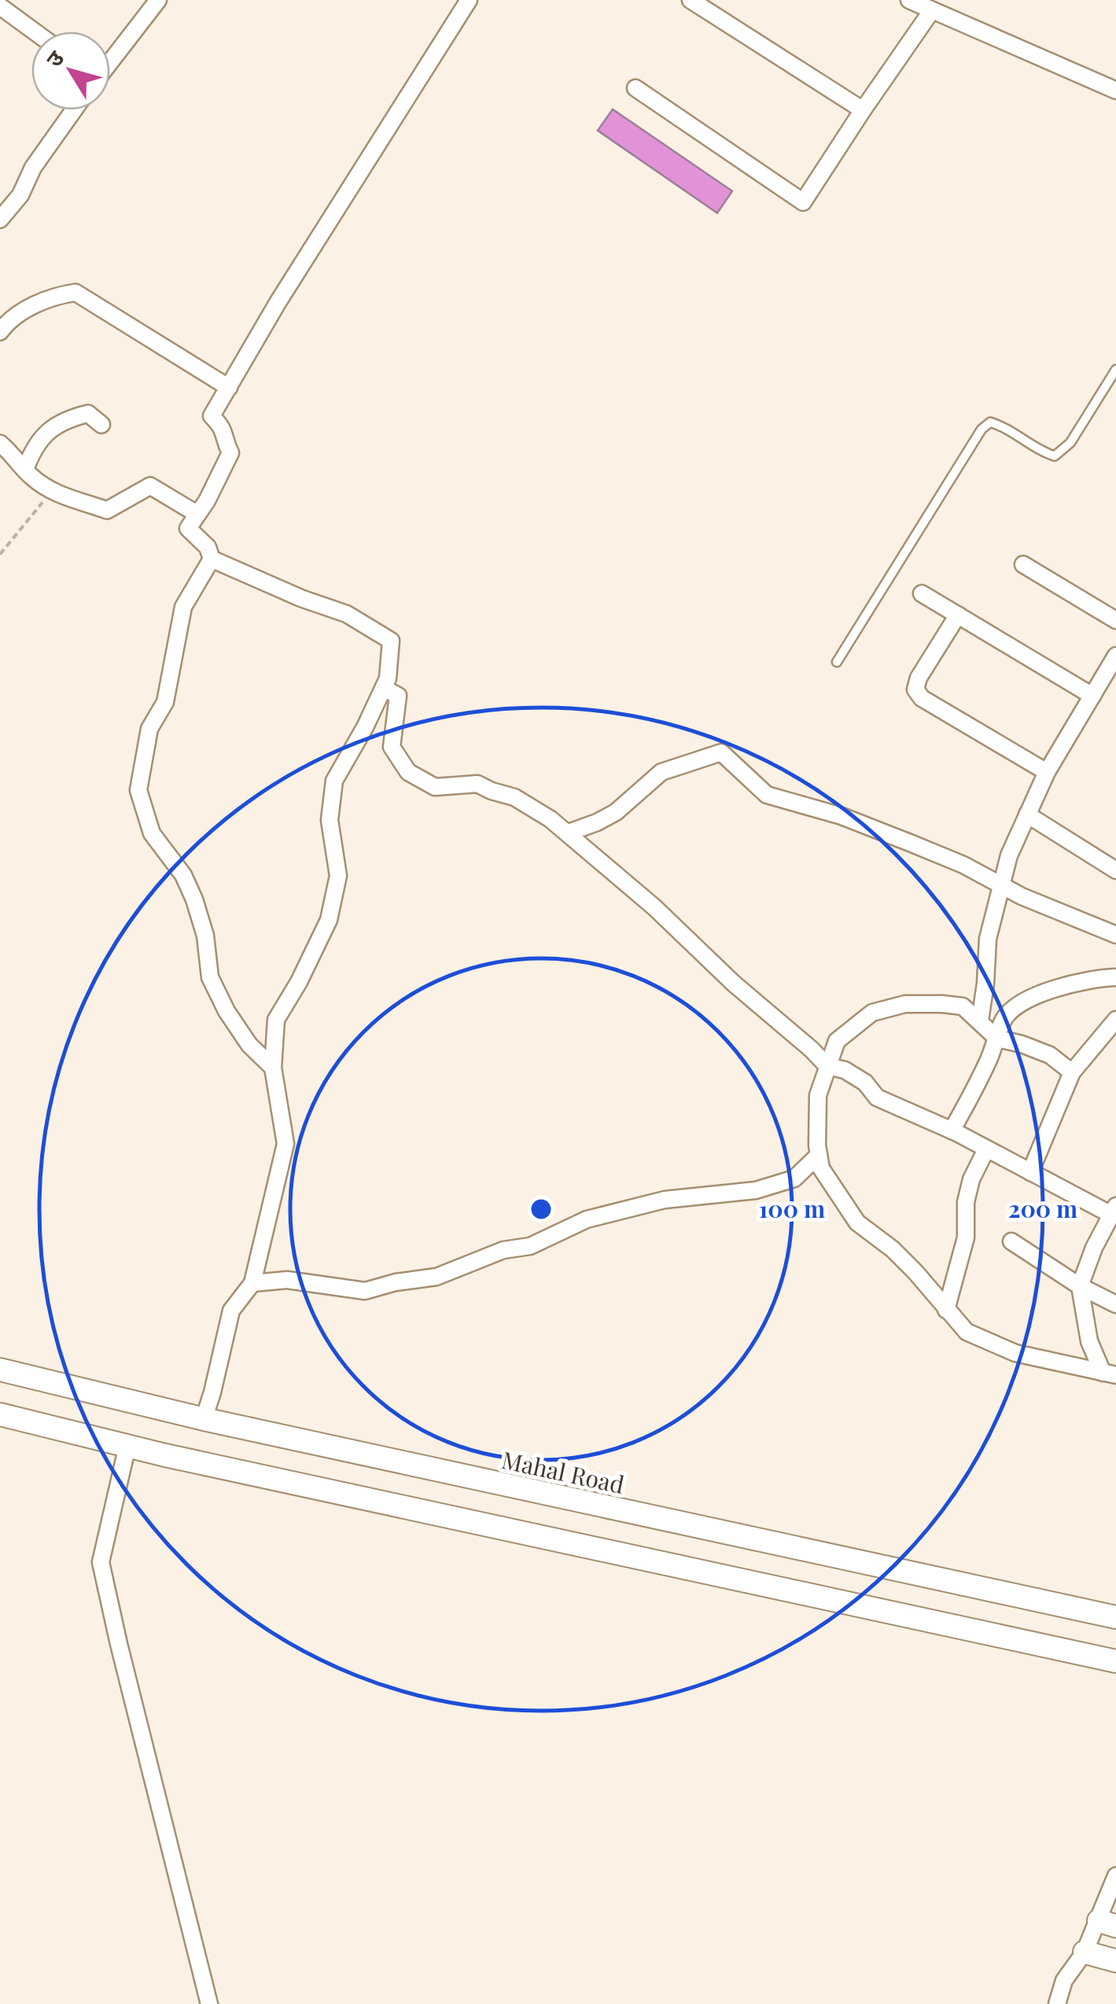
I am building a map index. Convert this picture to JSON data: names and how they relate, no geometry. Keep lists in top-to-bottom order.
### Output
{
  "streets": {
    "main road": ["Mahal Road"]
  },
  "north": "top left",
  "rings": ["100 m", "200 m"]
}
